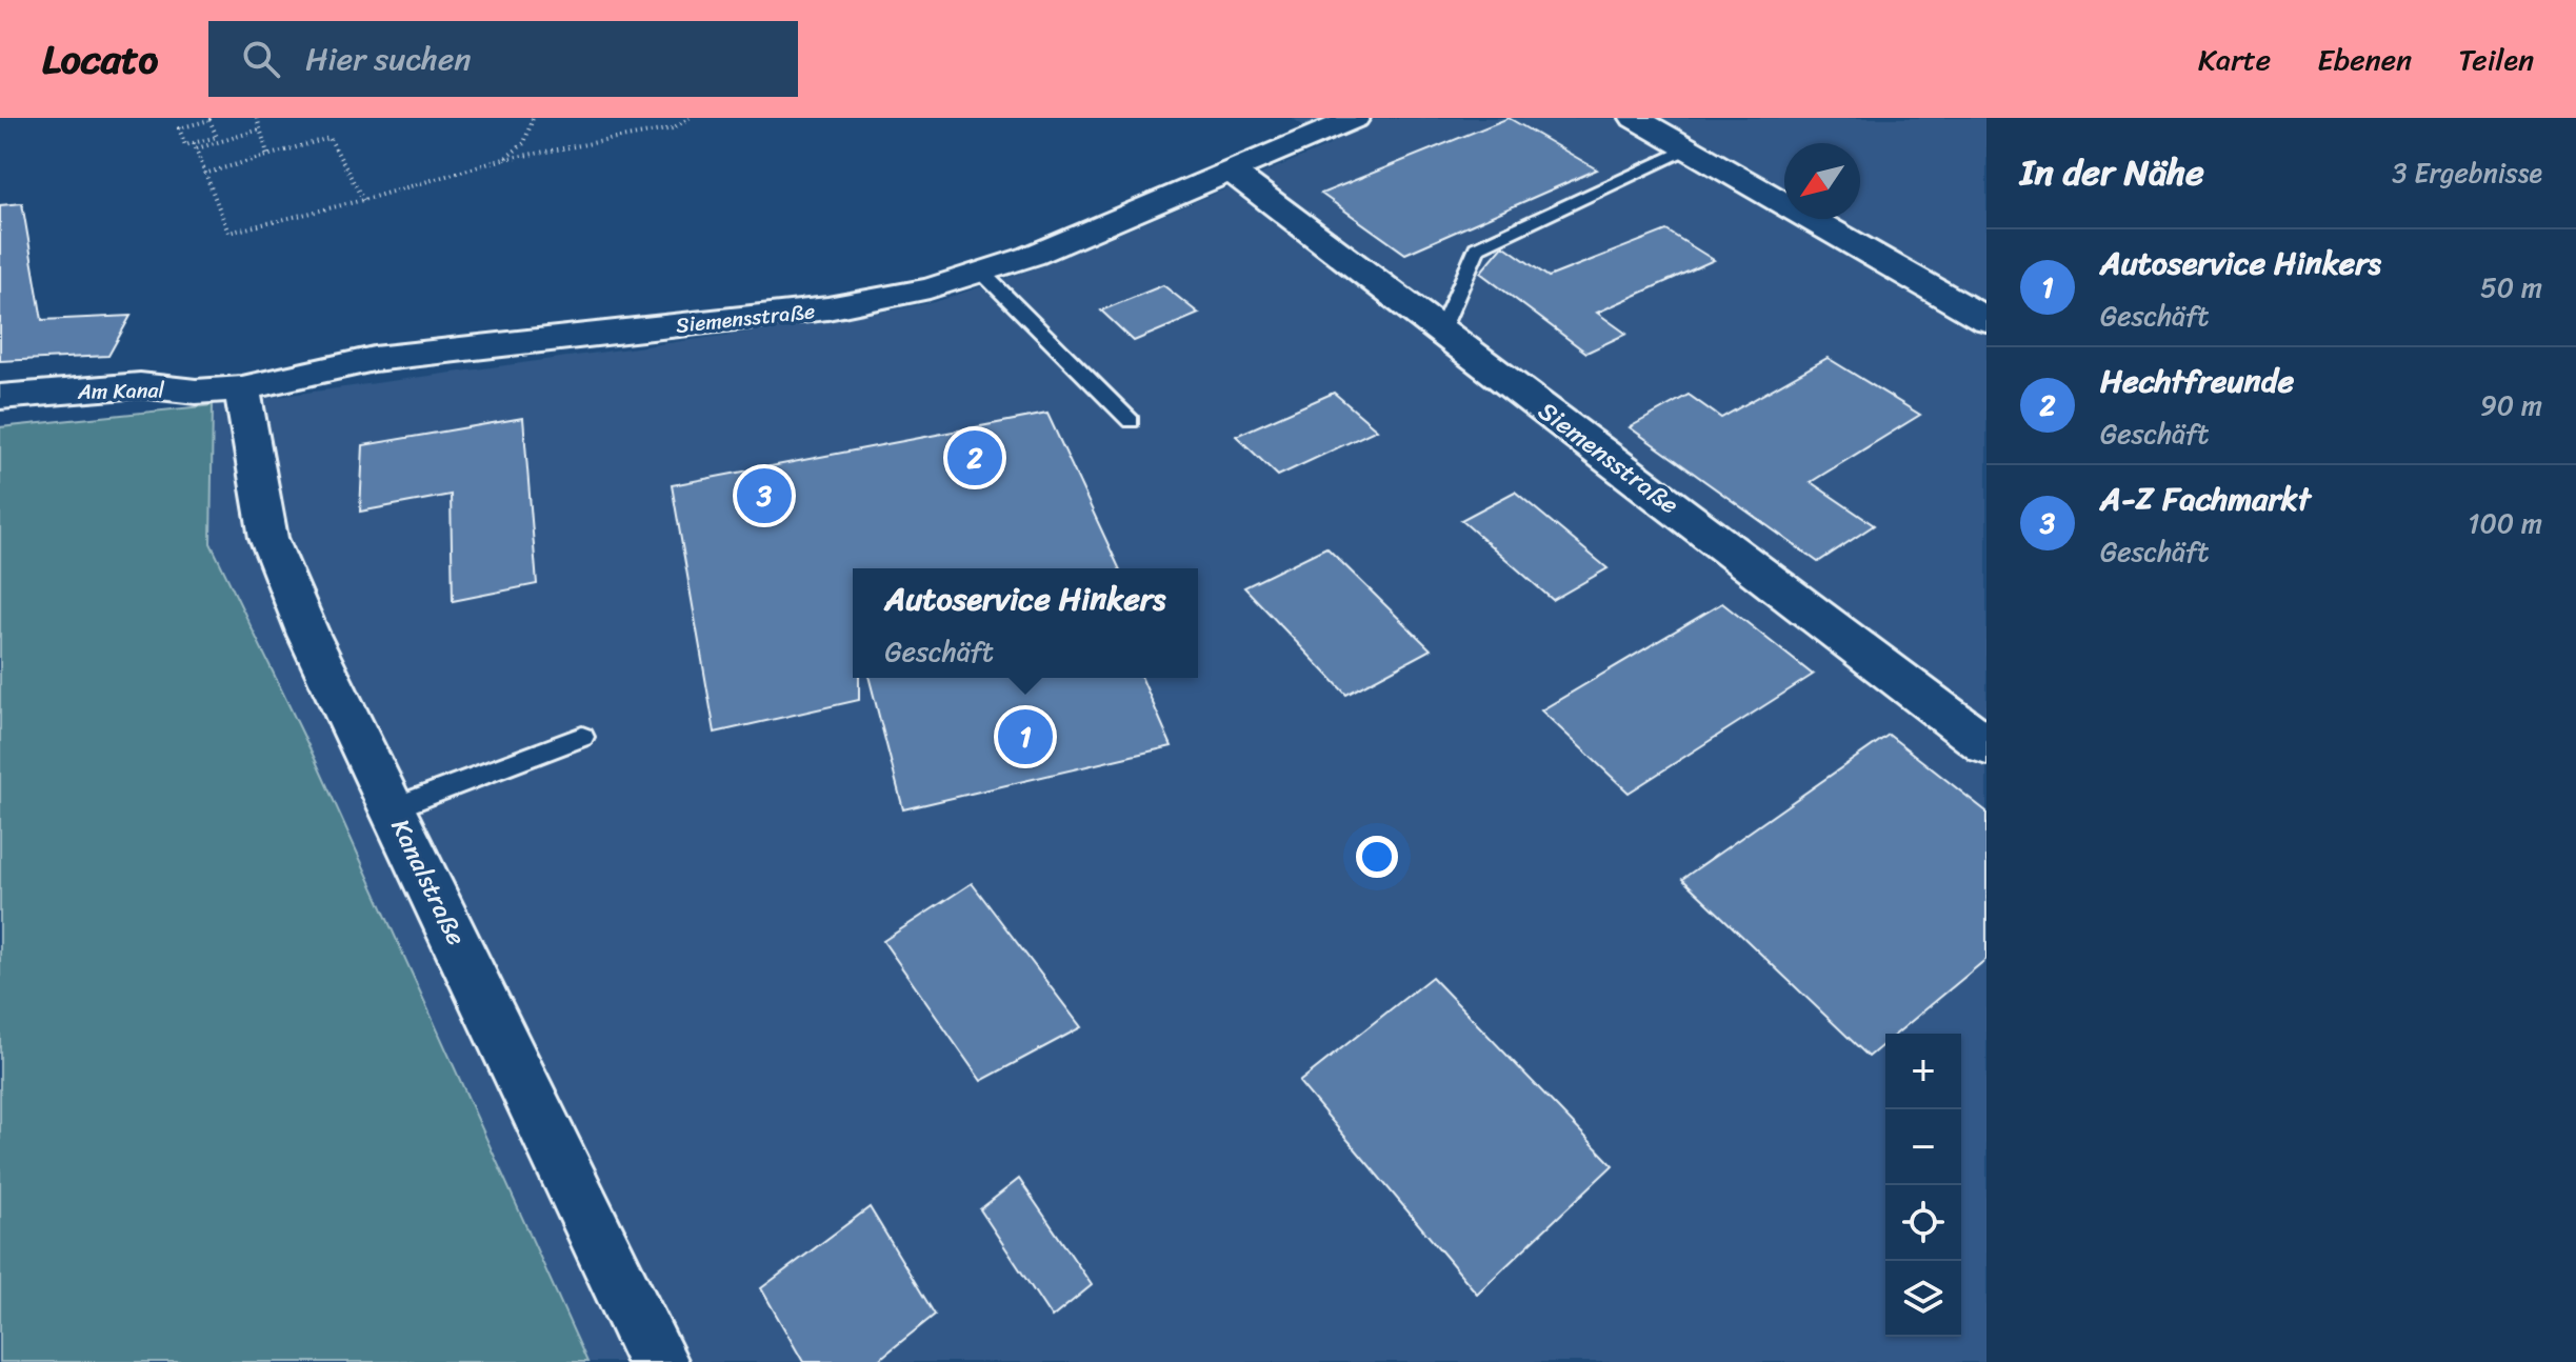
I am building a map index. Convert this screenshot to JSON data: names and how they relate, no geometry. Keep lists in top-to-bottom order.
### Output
{
  "streets": {
    "street": ["Siemensstraße", "Am Kanal", "Kanalstraße"]
  },
  "crossings": [
    ["Siemensstraße", "Am Kanal"],
    ["Siemensstraße", "Kanalstraße"],
    ["Am Kanal", "Kanalstraße"]
  ],
  "north": "bottom left",
  "page": {
    "header": "Locato",
    "search": "Hier suchen",
    "nav": ["Karte", "Ebenen", "Teilen"],
    "heading": ["In der Nähe", "3 Ergebnisse"],
    "list": [
      {
        "mark": "1",
        "name": "Autoservice Hinkers",
        "note": "Geschäft",
        "value": "50 m"
      },
      {
        "mark": "2",
        "name": "Hechtfreunde",
        "note": "Geschäft",
        "value": "90 m"
      },
      {
        "mark": "3",
        "name": "A-Z Fachmarkt",
        "note": "Geschäft",
        "value": "100 m"
      }
    ],
    "pins": ["2", "3", "1"],
    "popup": ["Autoservice Hinkers", "Geschäft"],
    "map_buttons": ["+", "−"]
  }
}
